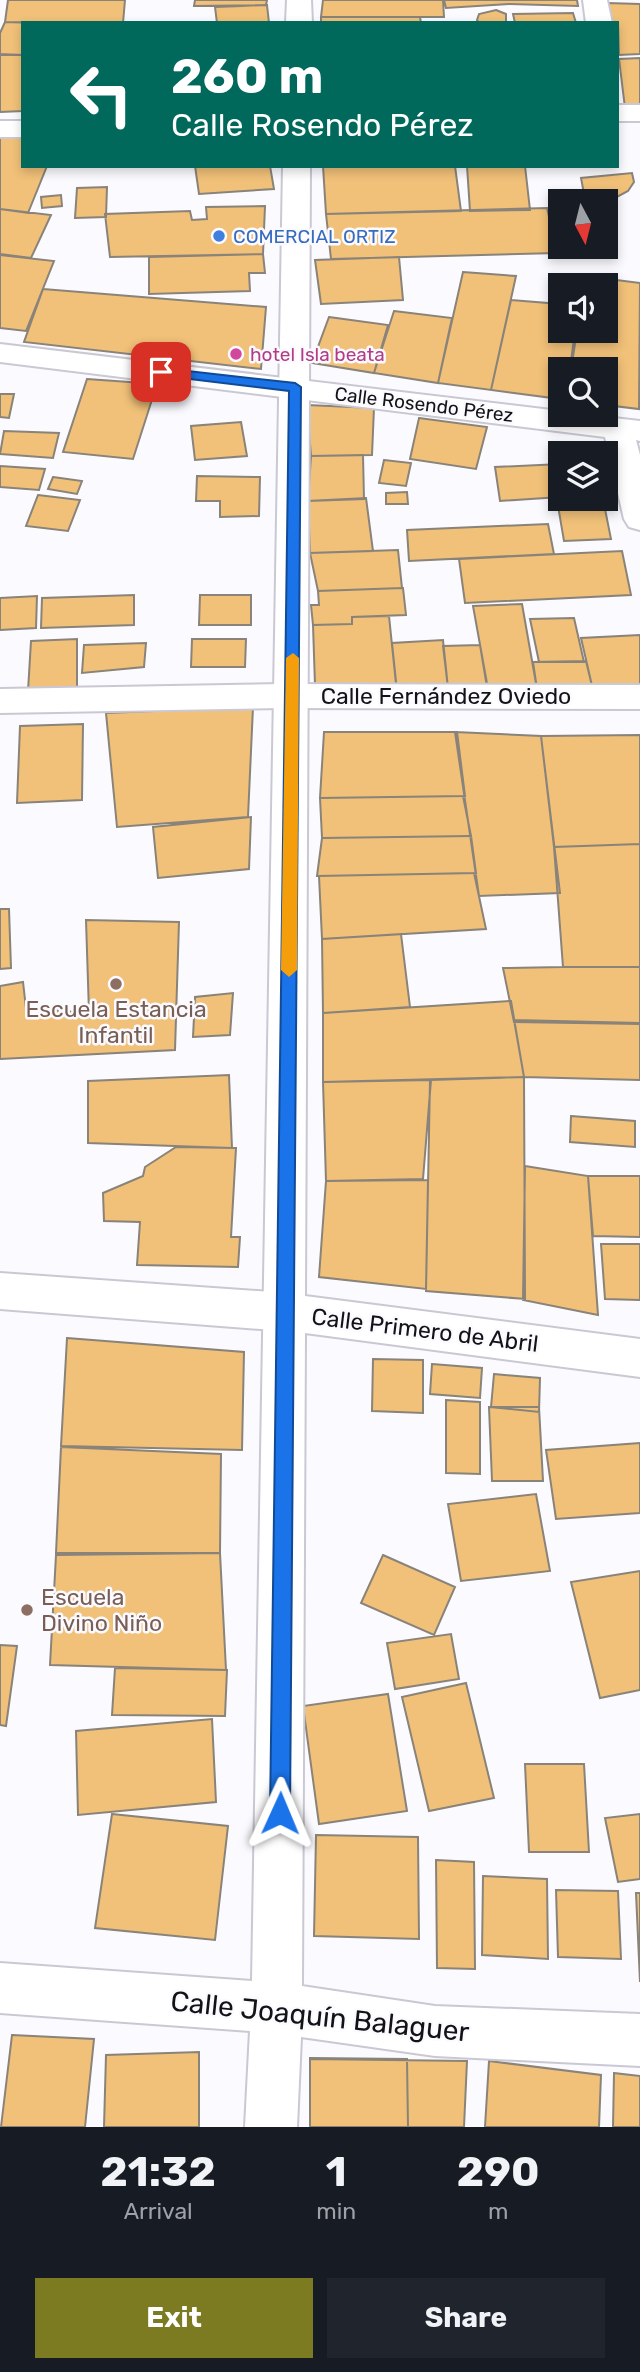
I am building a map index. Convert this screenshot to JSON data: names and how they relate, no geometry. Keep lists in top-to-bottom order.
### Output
{
  "streets": {
    "main road": [
      "Calle Rosendo Pérez",
      "Calle Fernández Oviedo",
      "Calle Primero de Abril",
      "Calle Joaquín Balaguer"
    ]
  },
  "places": [
    "COMERCIAL ORTIZ",
    "hotel Isla beata",
    "Escuela Estancia Infantil",
    "Escuela Divino Niño"
  ],
  "north": "bottom",
  "page": {
    "turn": ["260 m", "Calle Rosendo Pérez"],
    "eta": [
      "21:32",
      "Arrival",
      "1",
      "min",
      "290",
      "m"
    ],
    "buttons": ["Exit", "Share"]
  }
}
